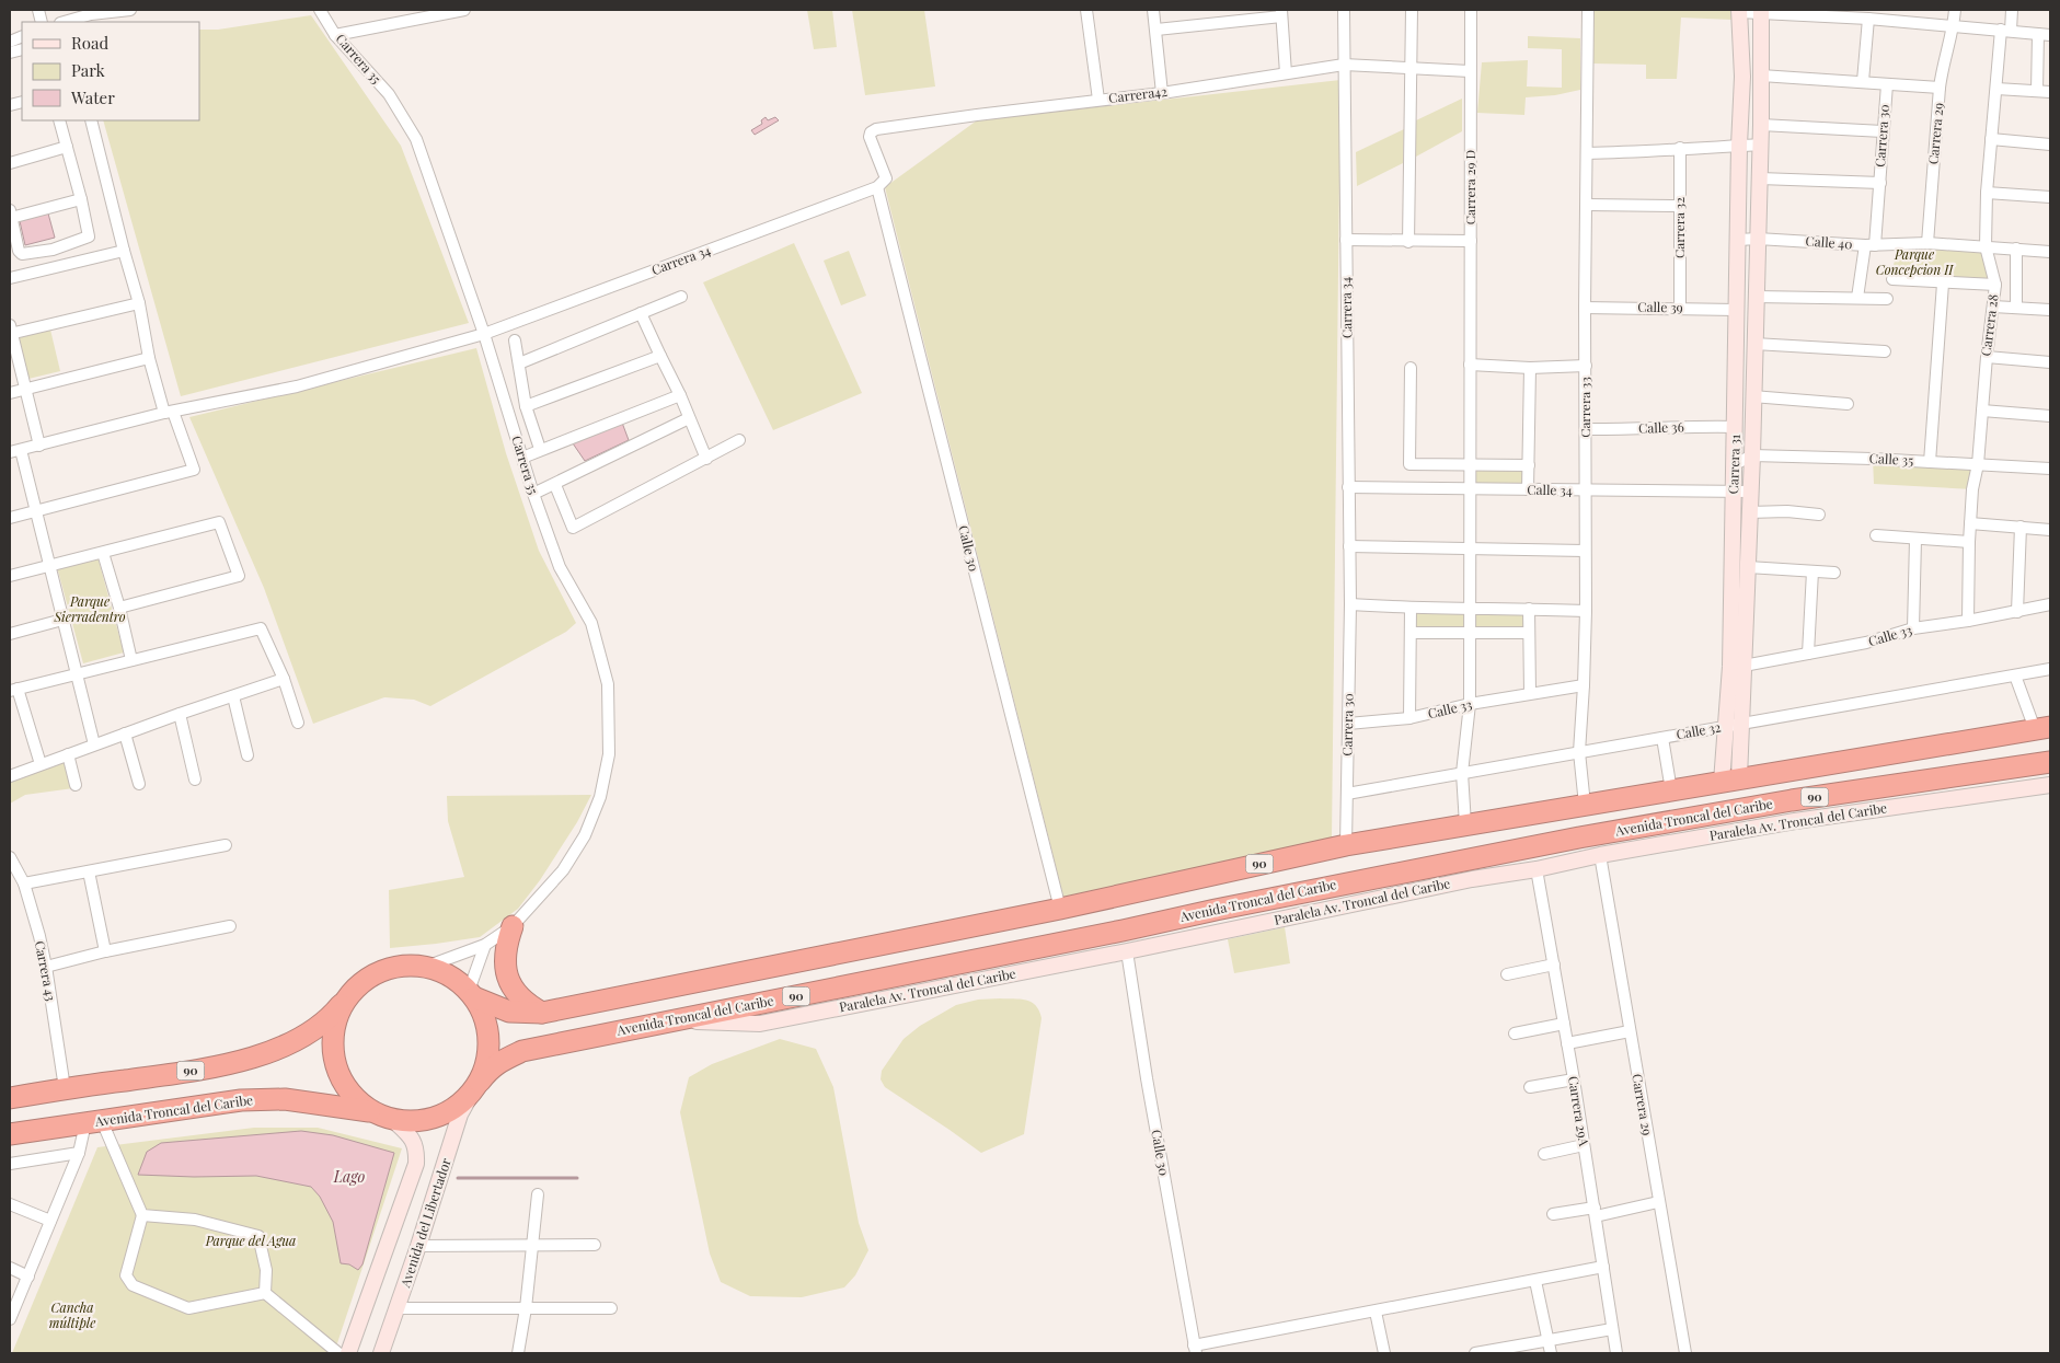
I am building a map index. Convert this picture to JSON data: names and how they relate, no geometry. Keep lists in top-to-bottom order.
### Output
{
  "streets": {
    "highway": ["90", "Avenida Troncal del Caribe"],
    "street": [
      "Carrera 35",
      "Carrera42",
      "Carrera 29",
      "Carrera 30",
      "Carrera 29 D",
      "Carrera 32",
      "Calle 40",
      "Carrera 34",
      "Calle 39",
      "Carrera 28",
      "Carrera 33",
      "Calle 36",
      "Calle 35",
      "Carrera 31",
      "Calle 34",
      "Calle 30",
      "Calle 33",
      "Calle 32",
      "Paralela Av. Troncal del Caribe",
      "Carrera 43",
      "Carrera 29A",
      "Avenida del Libertador"
    ]
  },
  "crossings": [
    ["Carrera 35", "Carrera 34"],
    ["Carrera 35", "90"],
    ["Carrera 35", "Avenida Troncal del Caribe"],
    ["Carrera 35", "Avenida del Libertador"],
    ["Carrera42", "Carrera 29 D"],
    ["Carrera42", "Carrera 34"],
    ["Carrera42", "Calle 30"],
    ["Carrera 29", "Calle 40"],
    ["Carrera 29", "Paralela Av. Troncal del Caribe"],
    ["Carrera 30", "Calle 40"],
    ["Carrera 30", "Carrera 34"],
    ["Carrera 30", "Carrera 31"],
    ["Carrera 30", "Calle 33"],
    ["Carrera 30", "Calle 32"],
    ["Carrera 30", "90"],
    ["Carrera 29 D", "Calle 34"],
    ["Carrera 29 D", "Calle 33"],
    ["Carrera 29 D", "Calle 32"],
    ["Carrera 29 D", "90"],
    ["Carrera 32", "Calle 39"],
    ["Calle 40", "Carrera 28"],
    ["Calle 40", "Carrera 31"],
    ["Carrera 34", "Calle 34"],
    ["Carrera 34", "Calle 30"],
    ["Calle 39", "Carrera 33"],
    ["Calle 39", "Carrera 31"],
    ["Carrera 28", "Calle 35"],
    ["Carrera 28", "Calle 33"],
    ["Carrera 33", "Calle 36"],
    ["Carrera 33", "Calle 34"],
    ["Carrera 33", "Calle 33"],
    ["Carrera 33", "Calle 32"],
    ["Carrera 33", "90"],
    ["Calle 36", "Carrera 31"],
    ["Calle 35", "Carrera 31"],
    ["Carrera 31", "Calle 34"],
    ["Carrera 31", "Calle 33"],
    ["Carrera 31", "Calle 32"],
    ["Carrera 31", "90"],
    ["Calle 30", "90"],
    ["Calle 30", "Paralela Av. Troncal del Caribe"],
    ["90", "Avenida Troncal del Caribe"],
    ["90", "Carrera 43"],
    ["90", "Avenida del Libertador"],
    ["Avenida Troncal del Caribe", "Paralela Av. Troncal del Caribe"],
    ["Avenida Troncal del Caribe", "Avenida del Libertador"],
    ["Paralela Av. Troncal del Caribe", "Carrera 29A"]
  ],
  "water": ["Lago"],
  "parks": [
    "Parque Concepcion II",
    "Parque Sierradentro",
    "Parque del Agua",
    "Cancha múltiple"
  ],
  "legend": ["Road", "Park", "Water"]
}
